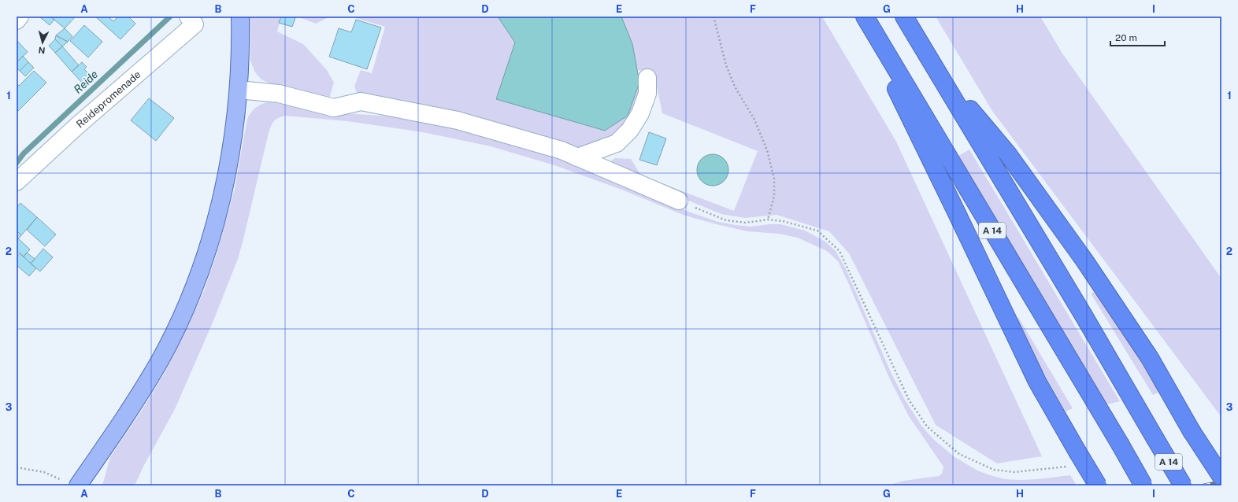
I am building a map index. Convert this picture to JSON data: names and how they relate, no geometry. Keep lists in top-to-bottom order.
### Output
{
  "streets": {
    "highway": ["A 14"],
    "street": ["Reidepromenade"]
  },
  "water": ["Reide"],
  "scale_bar": "20 m",
  "north": "bottom",
  "grid": {
    "columns": [
      "A",
      "B",
      "C",
      "D",
      "E",
      "F",
      "G",
      "H",
      "I"
    ],
    "rows": ["1", "2", "3"]
  }
}
